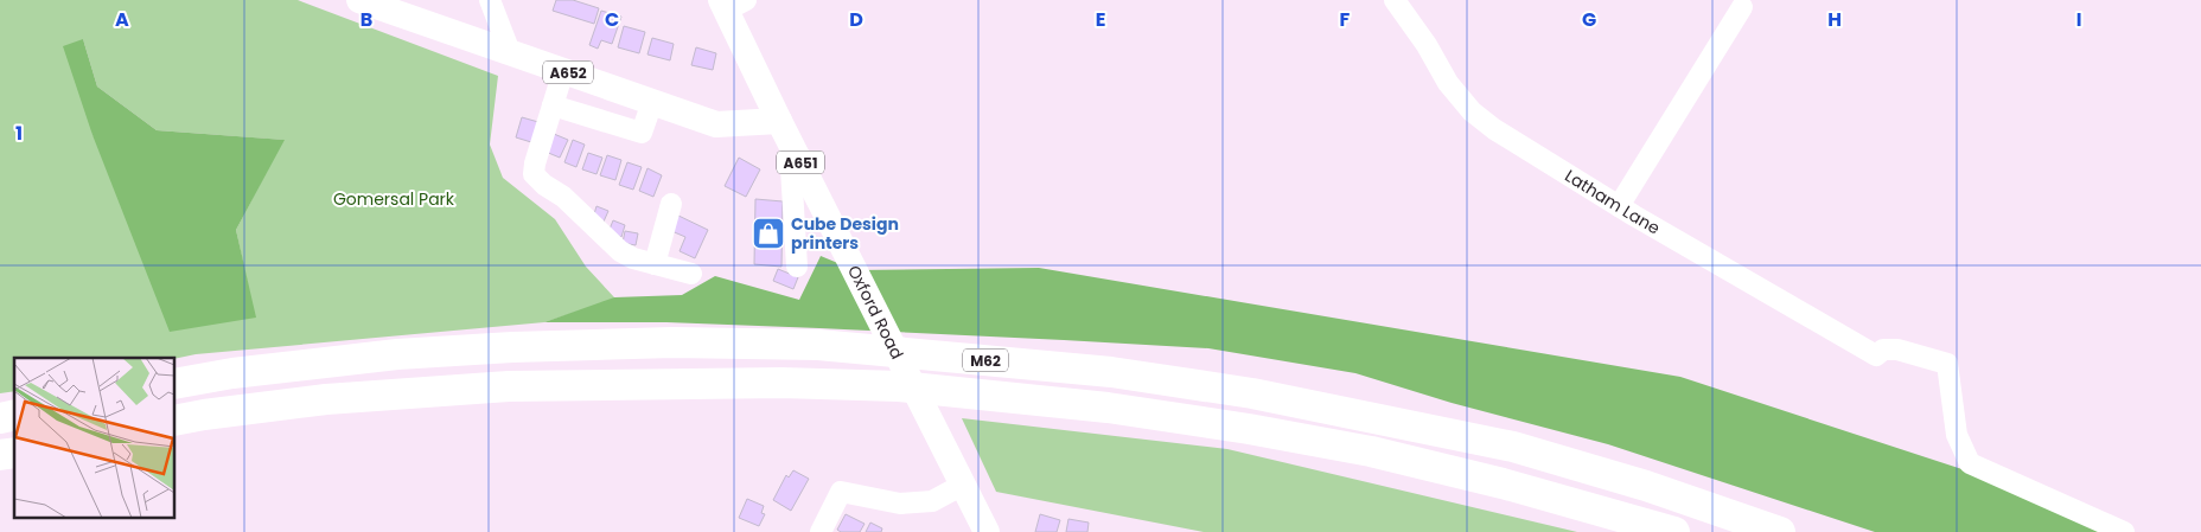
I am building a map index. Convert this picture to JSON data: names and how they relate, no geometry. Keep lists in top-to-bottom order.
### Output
{
  "streets": {
    "highway": ["M62"],
    "main road": ["A652", "A651", "Oxford Road"],
    "street": ["Latham Lane"]
  },
  "crossings": [
    ["A652", "Oxford Road"],
    ["A651", "Oxford Road"]
  ],
  "parks": ["Gomersal Park"],
  "places": {
    "shop": ["Cube Design printers"]
  },
  "grid": {
    "columns": [
      "A",
      "B",
      "C",
      "D",
      "E",
      "F",
      "G",
      "H",
      "I"
    ],
    "rows": ["1"]
  }
}
